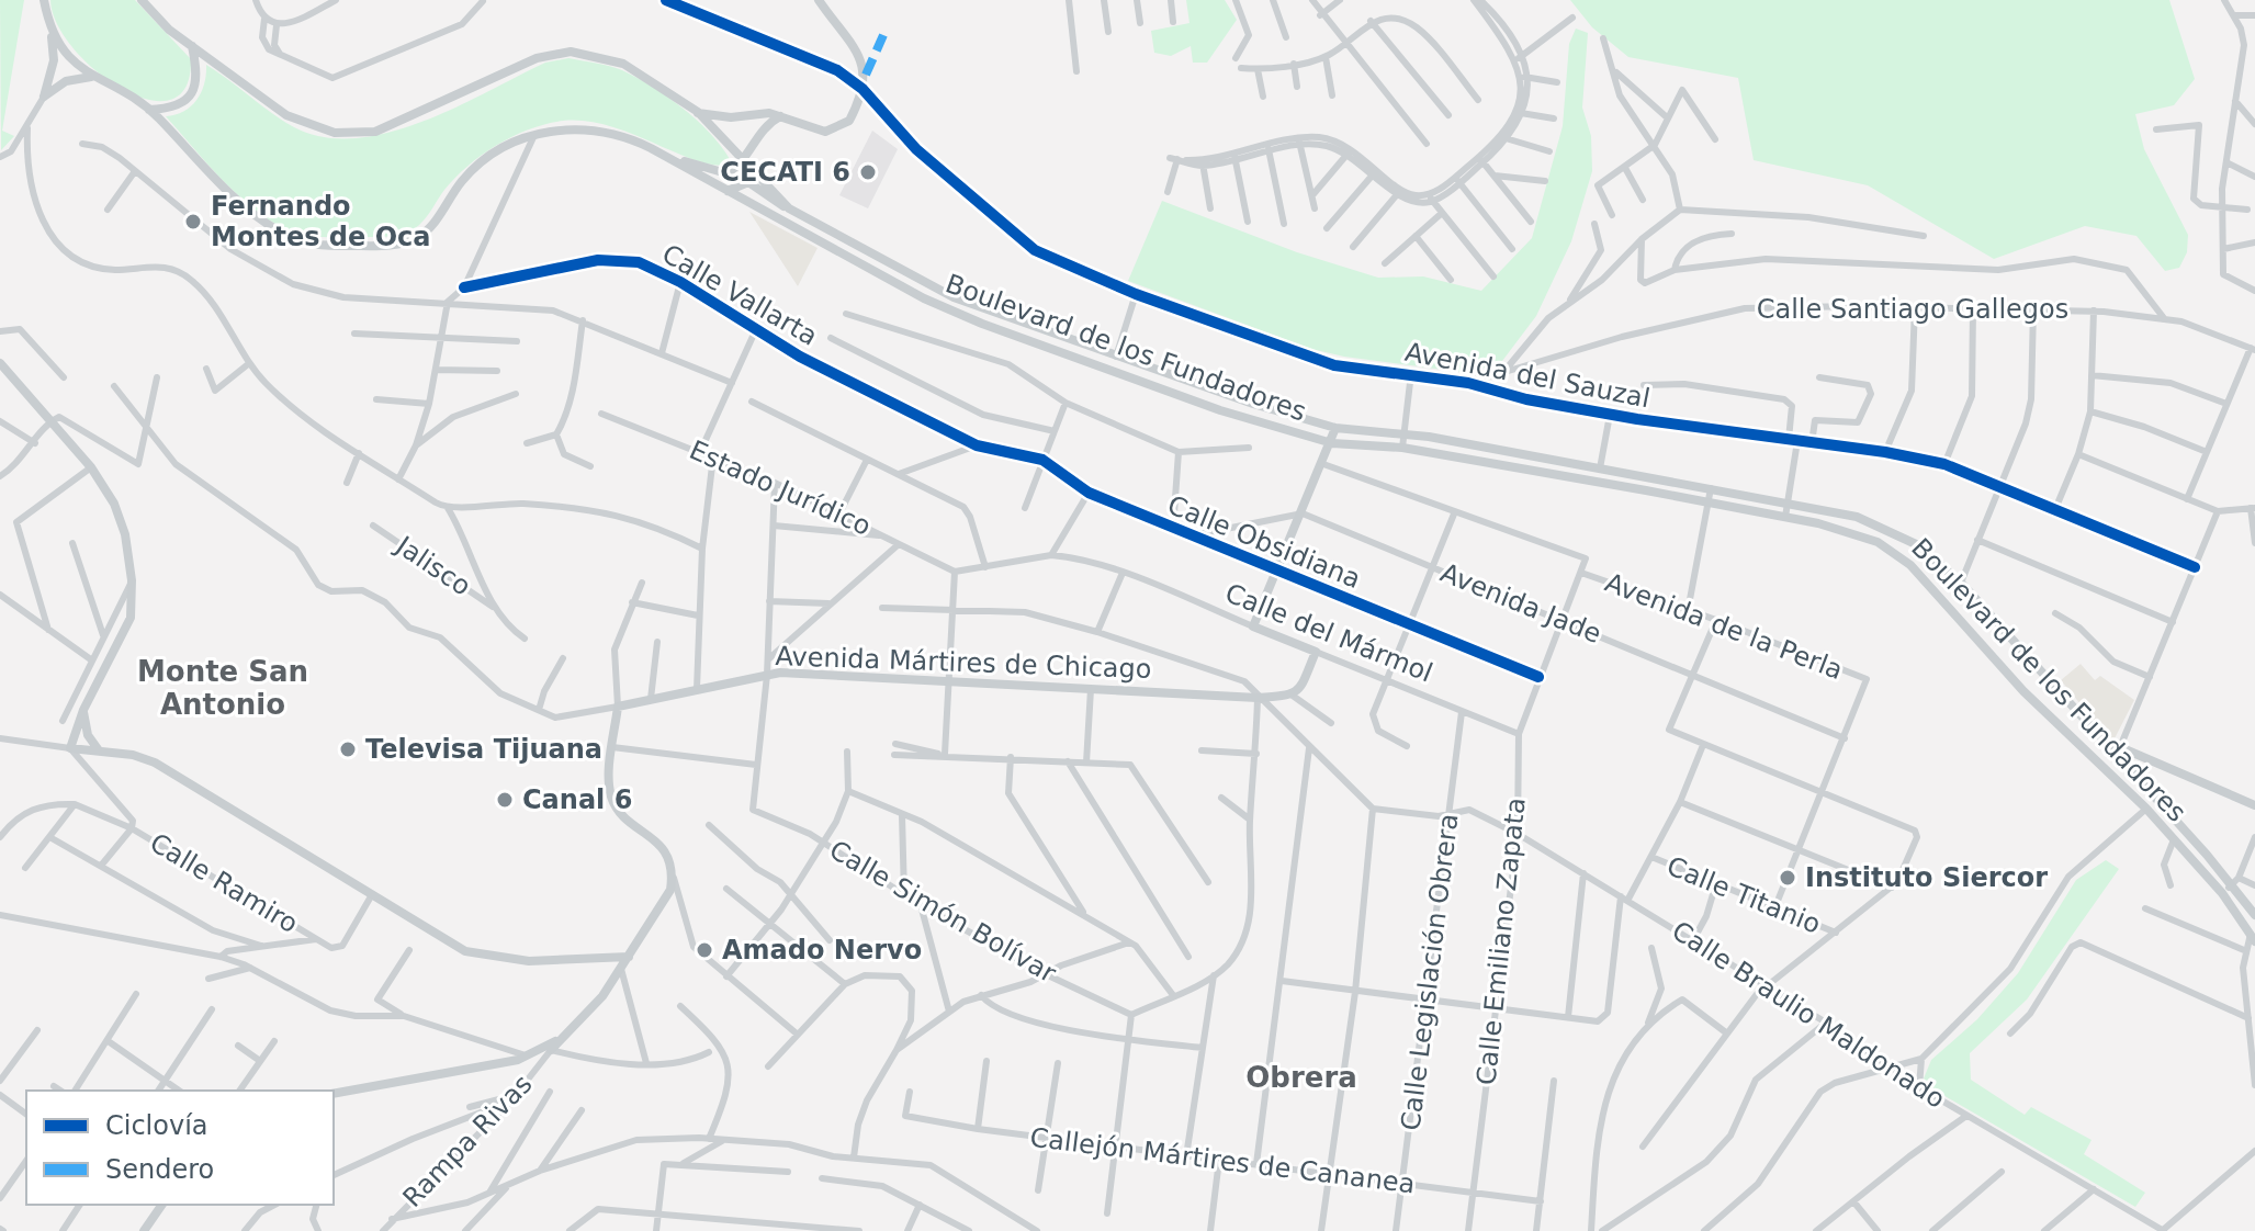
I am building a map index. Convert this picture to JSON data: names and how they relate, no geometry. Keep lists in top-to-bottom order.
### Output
{
  "streets": {
    "main road": ["Boulevard de los Fundadores", "Calle del Mármol", "Avenida Mártires de Chicago"],
    "street": [
      "Calle Vallarta",
      "Calle Santiago Gallegos",
      "Avenida del Sauzal",
      "Estado Jurídico",
      "Calle Obsidiana",
      "Jalisco",
      "Avenida Jade",
      "Avenida de la Perla",
      "Calle Ramiro",
      "Calle Titanio",
      "Calle Simón Bolívar",
      "Calle Emiliano Zapata",
      "Calle Legislación Obrera",
      "Calle Braulio Maldonado",
      "Rampa Rivas",
      "Callejón Mártires de Cananea"
    ]
  },
  "crossings": [
    ["Calle Vallarta", "Calle Obsidiana"],
    ["Calle Santiago Gallegos", "Avenida del Sauzal"],
    ["Calle Obsidiana", "Calle Emiliano Zapata"],
    ["Avenida Jade", "Avenida de la Perla"],
    ["Avenida Jade", "Calle Emiliano Zapata"],
    ["Avenida de la Perla", "Calle Emiliano Zapata"],
    ["Calle del Mármol", "Calle Emiliano Zapata"],
    ["Calle del Mármol", "Calle Legislación Obrera"],
    ["Calle Emiliano Zapata", "Calle Braulio Maldonado"],
    ["Calle Emiliano Zapata", "Callejón Mártires de Cananea"],
    ["Calle Legislación Obrera", "Calle Braulio Maldonado"],
    ["Calle Legislación Obrera", "Callejón Mártires de Cananea"]
  ],
  "districts": ["Monte San Antonio", "Obrera"],
  "places": [
    "CECATI 6",
    "Fernando Montes de Oca",
    "Televisa Tijuana",
    "Canal 6",
    "Instituto Siercor",
    "Amado Nervo"
  ],
  "legend": ["Ciclovía", "Sendero"]
}
